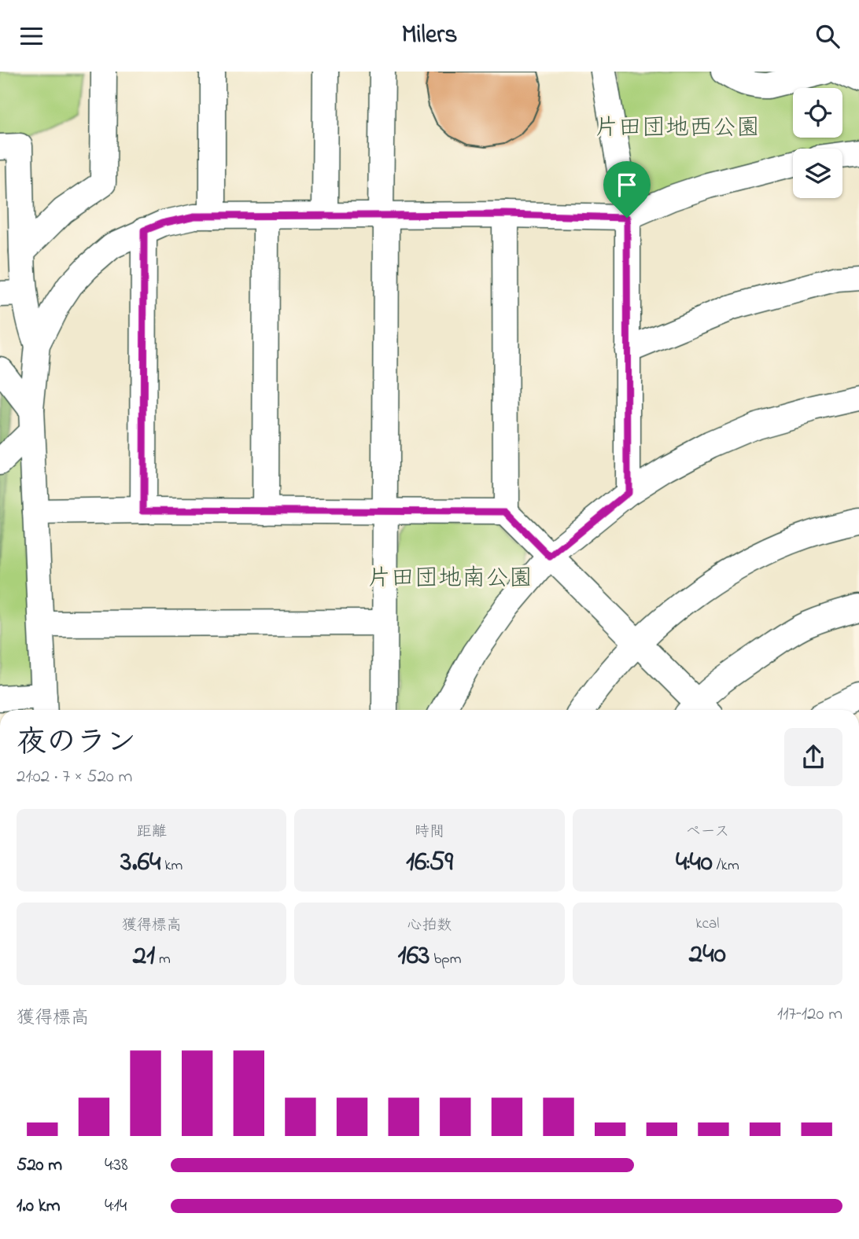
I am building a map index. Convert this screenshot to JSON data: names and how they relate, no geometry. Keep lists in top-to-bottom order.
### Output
{
  "parks": ["片田団地西公園", "片田団地南公園"],
  "page": {
    "header": "Milers",
    "heading": ["夜のラン", "21:02 · 7 × 520 m"],
    "stats": [
      ["距離", "3.64 km"],
      ["時間", "16:59"],
      ["ペース", "4:40 /km"],
      ["獲得標高", "21 m"],
      ["心拍数", "163 bpm"],
      ["kcal", "240"]
    ],
    "chart": ["獲得標高", "117–120 m"],
    "list": [
      {
        "name": "520 m",
        "note": "4:38"
      },
      {
        "name": "1.0 km",
        "note": "4:14"
      }
    ]
  }
}
